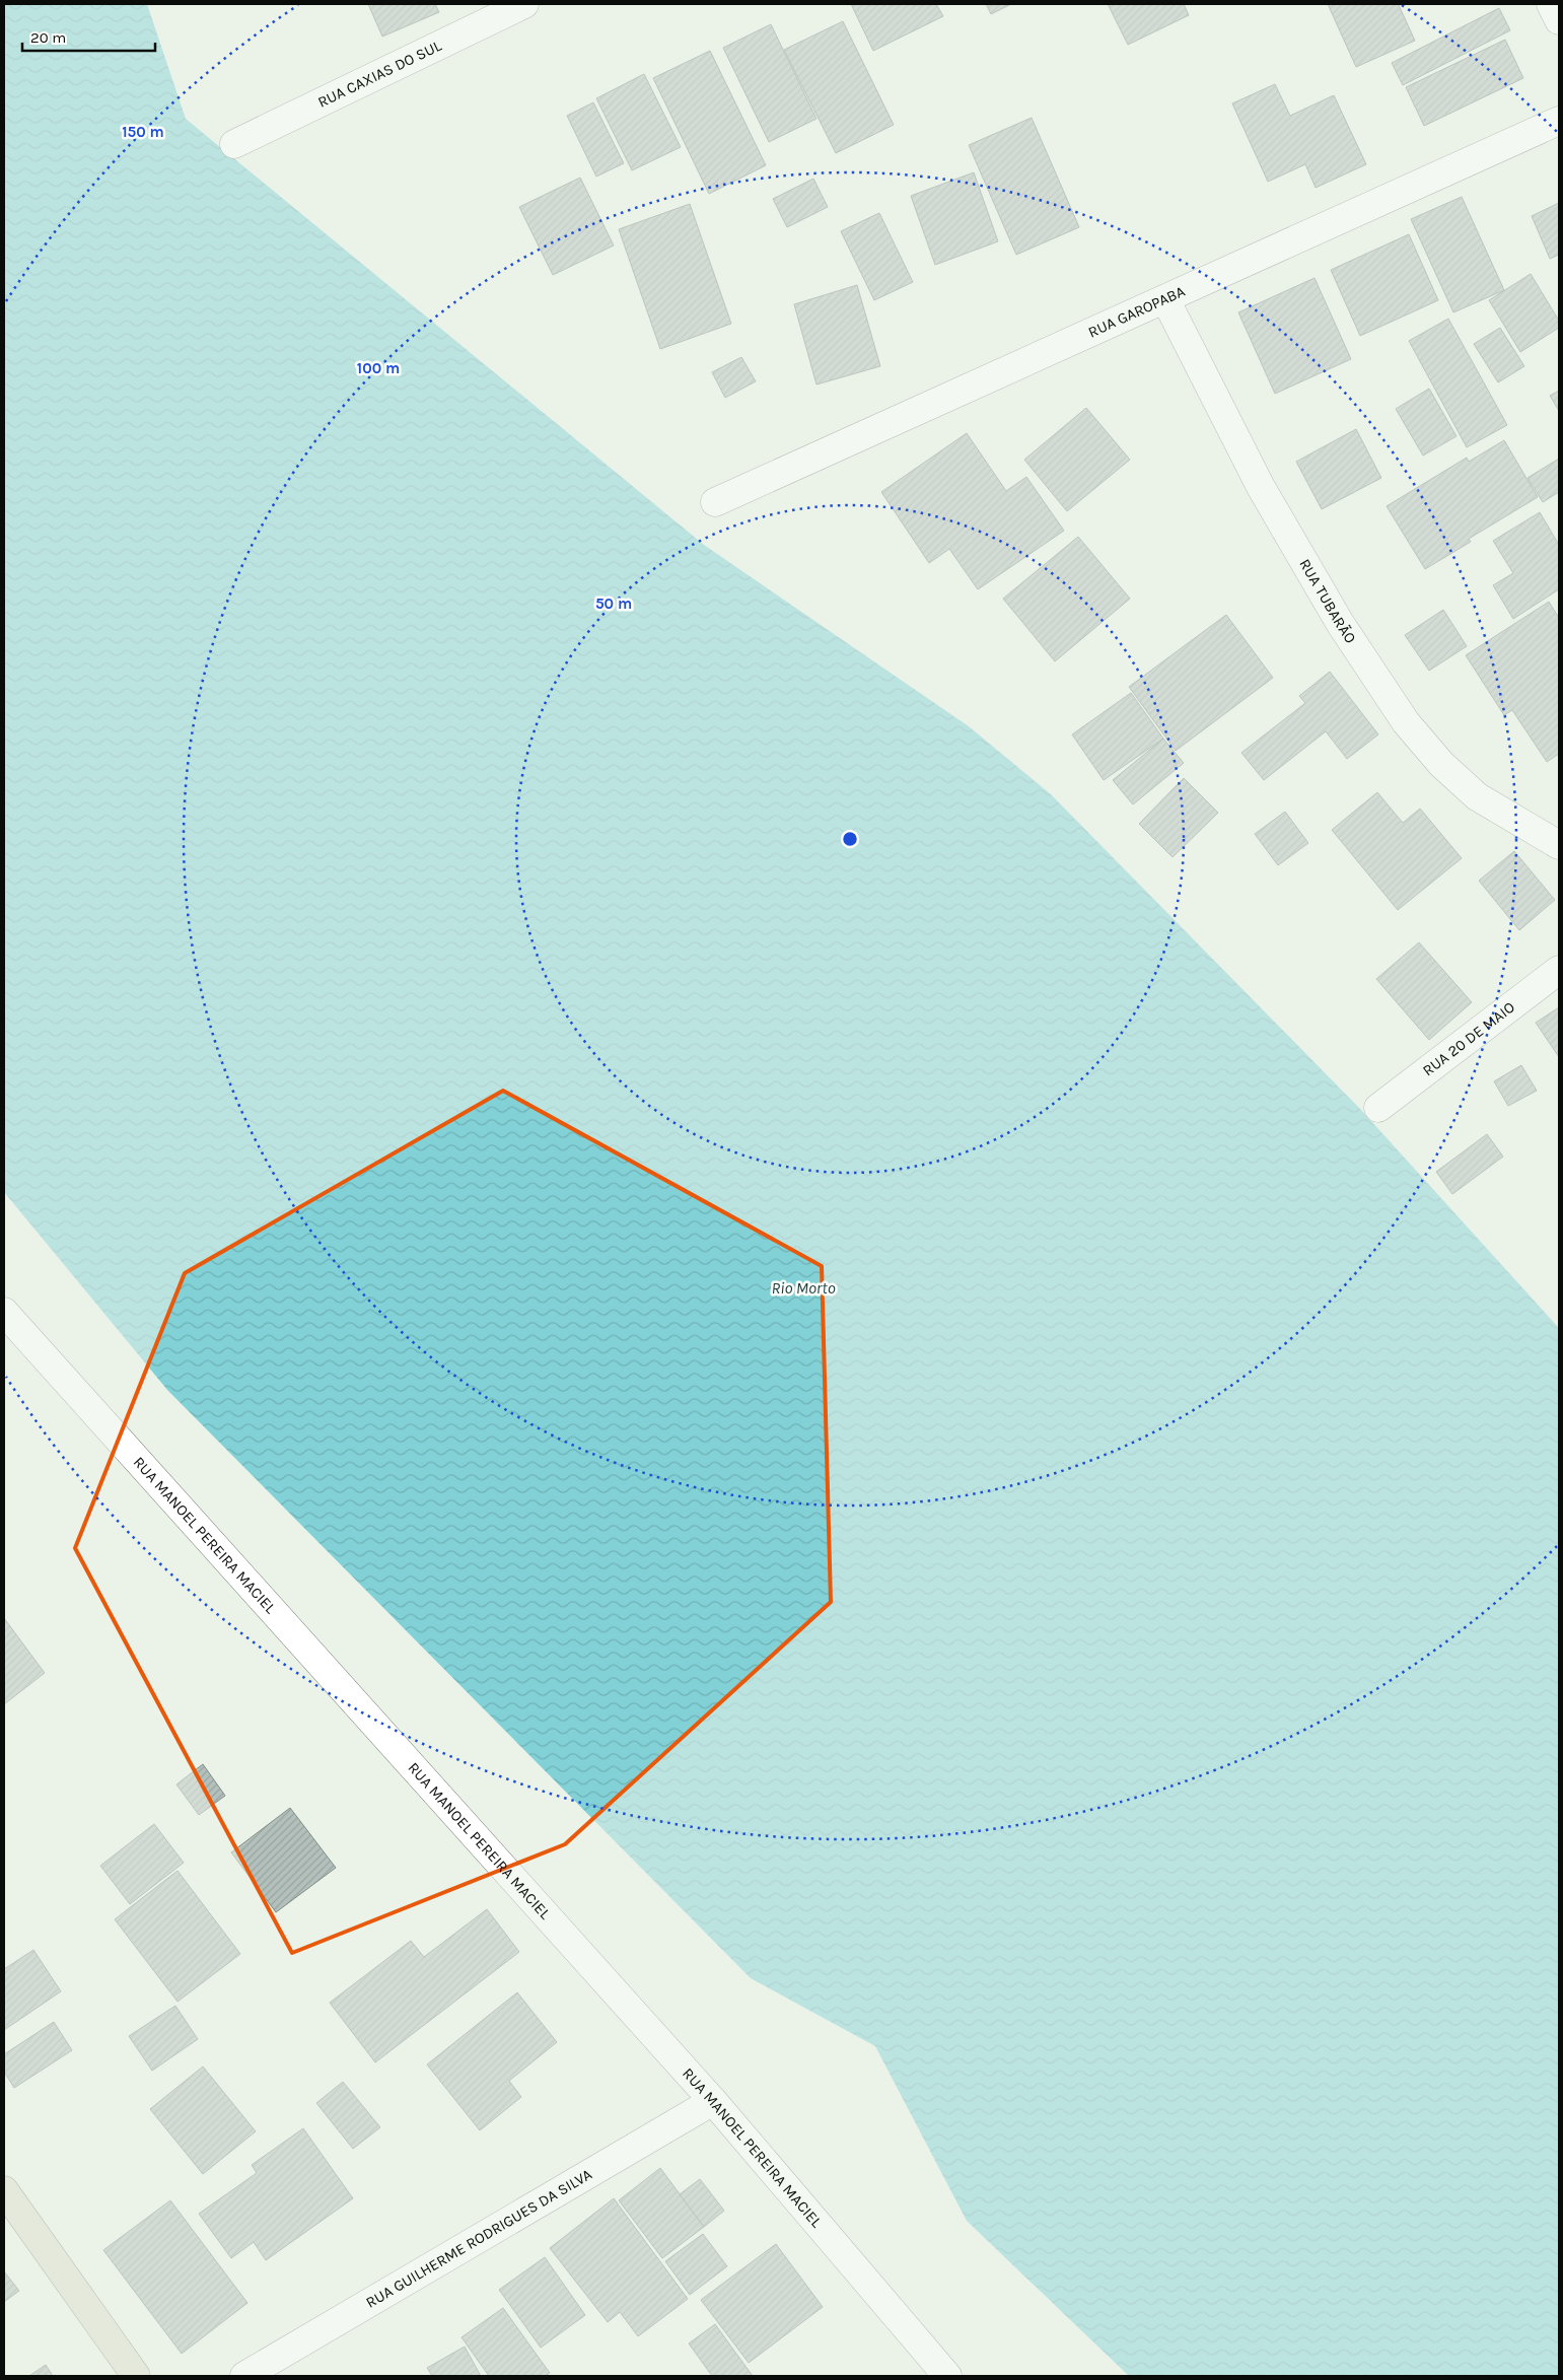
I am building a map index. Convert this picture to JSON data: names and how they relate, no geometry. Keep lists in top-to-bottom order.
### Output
{
  "streets": {
    "street": [
      "RUA CAXIAS DO SUL",
      "RUA GAROPABA",
      "RUA TUBARÃO",
      "RUA 20 DE MAIO",
      "RUA MANOEL PEREIRA MACIEL",
      "RUA GUILHERME RODRIGUES DA SILVA"
    ]
  },
  "crossings": [
    ["RUA GAROPABA", "RUA TUBARÃO"],
    ["RUA MANOEL PEREIRA MACIEL", "RUA GUILHERME RODRIGUES DA SILVA"]
  ],
  "water": ["Rio Morto"],
  "scale_bar": "20 m",
  "rings": ["150 m", "100 m", "50 m"]
}
